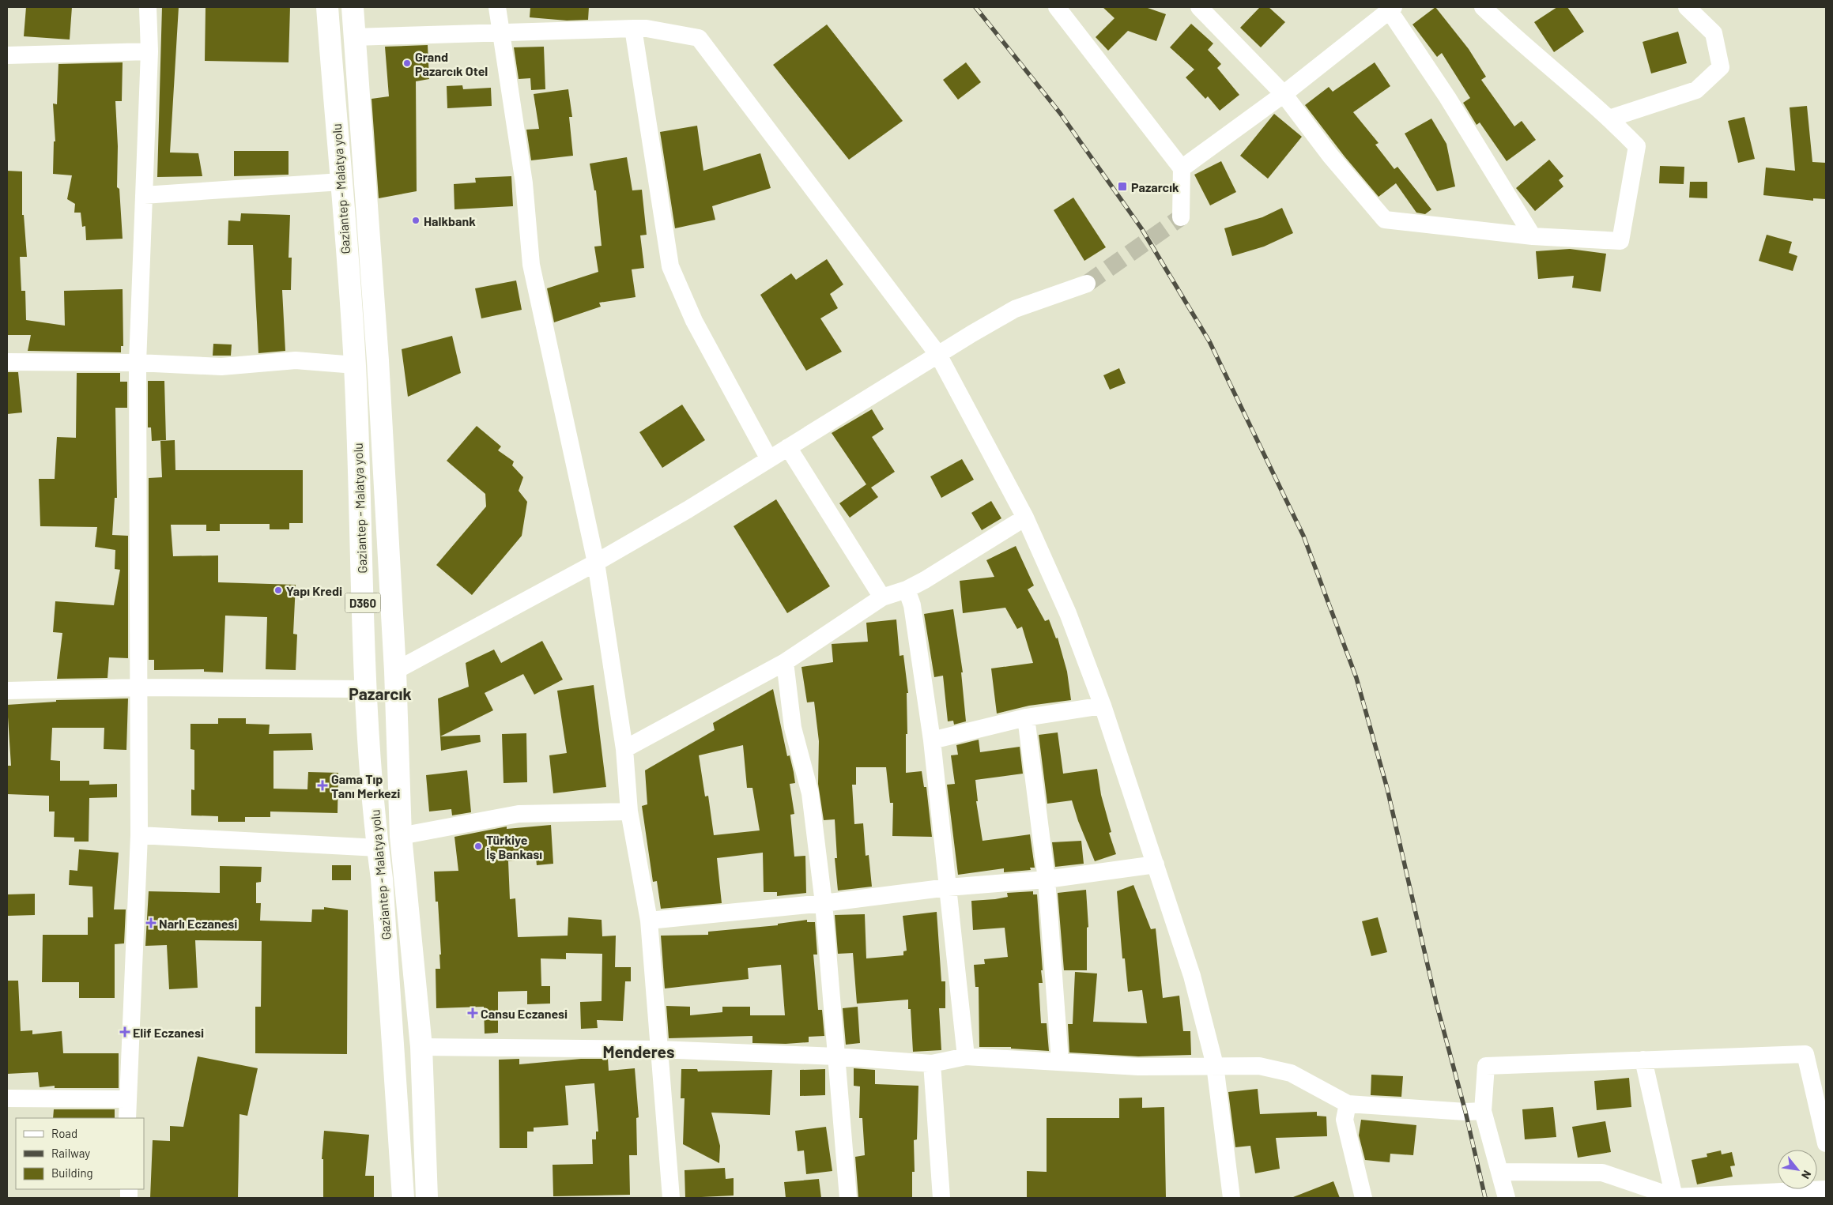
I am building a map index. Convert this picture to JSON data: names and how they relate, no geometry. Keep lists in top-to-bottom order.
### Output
{
  "streets": {
    "highway": ["Gaziantep - Malatya yolu", "D360"]
  },
  "districts": ["Pazarcık", "Menderes"],
  "places": {
    "other": [
      "Grand Pazarcık Otel",
      "Halkbank",
      "Yapı Kredi",
      "Türkiye İş Bankası"
    ],
    "transit": ["Pazarcık"],
    "health": [
      "Gama Tıp Tanı Merkezi",
      "Narlı Eczanesi",
      "Cansu Eczanesi",
      "Elif Eczanesi"
    ]
  },
  "legend": ["Road", "Railway", "Building"],
  "north": "bottom right"
}
